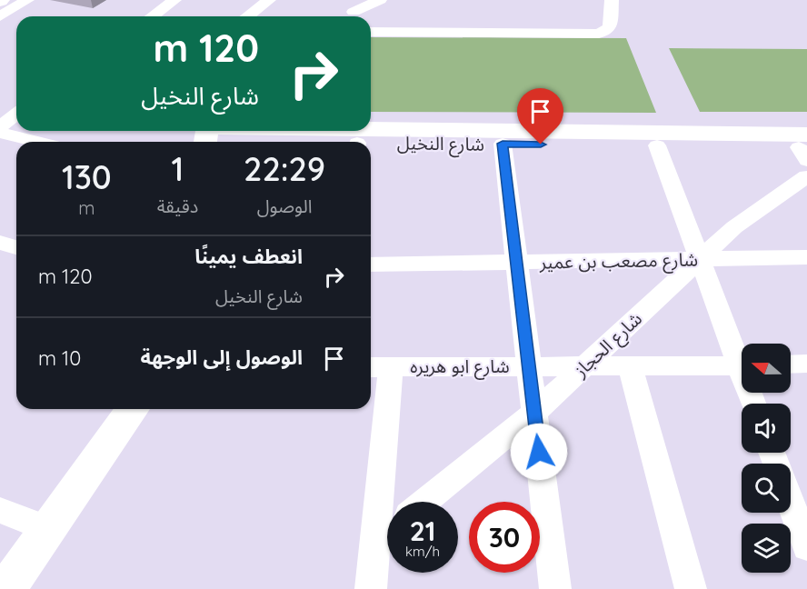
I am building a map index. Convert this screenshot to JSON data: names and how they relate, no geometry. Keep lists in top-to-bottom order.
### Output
{
  "streets": {
    "main road": ["شارع النخيل"],
    "street": ["شارع مصعب بن عمير", "شارع الحجاز", "شارع ابو هريره"]
  },
  "crossings": [
    ["شارع مصعب بن عمير", "شارع الحجاز"],
    ["شارع الحجاز", "شارع ابو هريره"]
  ],
  "north": "left",
  "page": {
    "turn": ["120 m", "شارع النخيل"],
    "eta": [
      "22:29",
      "الوصول",
      "1",
      "دقيقة",
      "130",
      "m"
    ],
    "list": [
      {
        "name": "انعطف يمينًا",
        "note": "شارع النخيل",
        "value": "120 m"
      },
      {
        "name": "الوصول إلى الوجهة",
        "value": "10 m"
      }
    ],
    "speed": "21 km/h",
    "limit": "30"
  }
}
